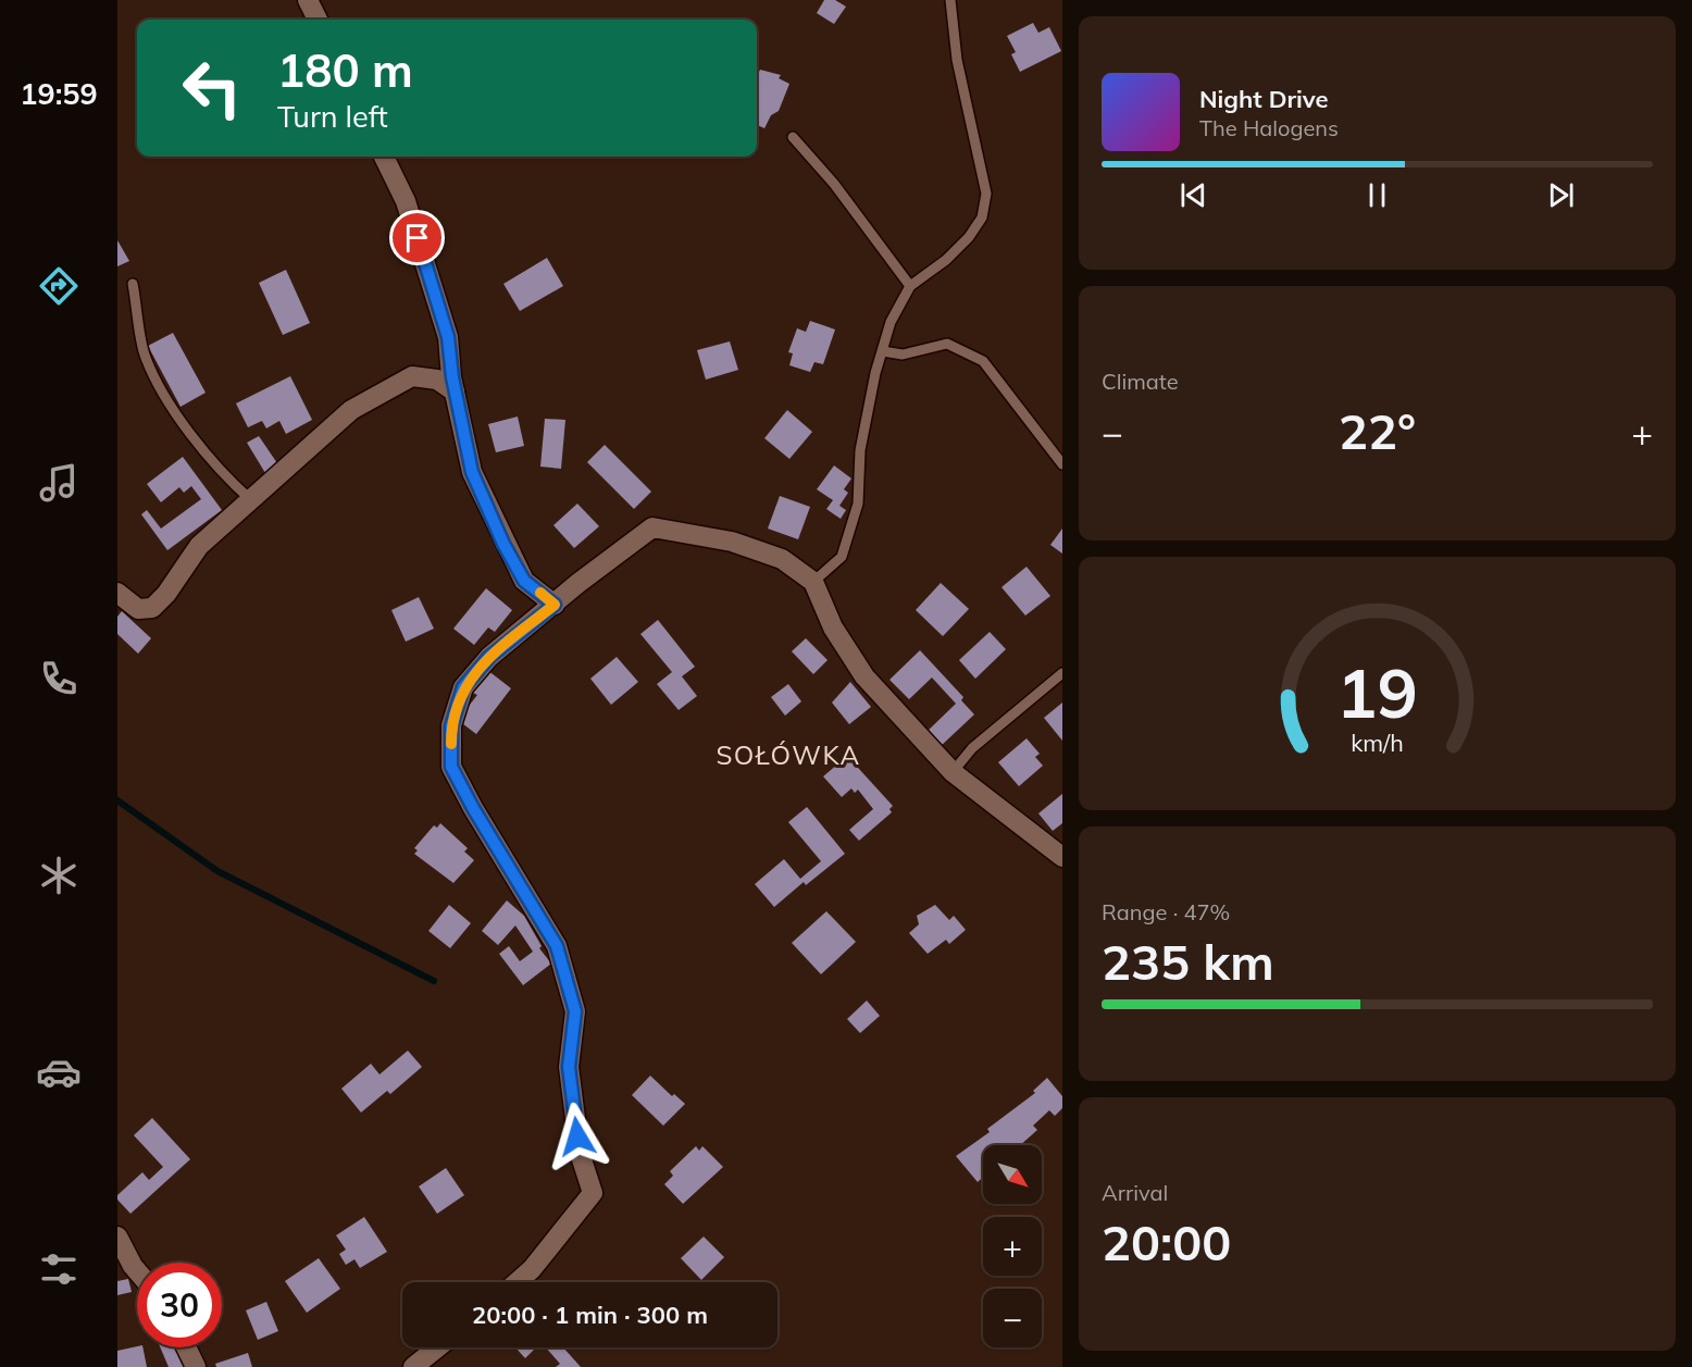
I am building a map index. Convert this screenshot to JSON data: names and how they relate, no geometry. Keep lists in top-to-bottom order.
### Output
{
  "districts": ["SOŁÓWKA"],
  "north": "bottom right",
  "page": {
    "tabs": "19:59",
    "turn": ["180 m", "Turn left"],
    "song": ["Night Drive", "The Halogens"],
    "tile": [
      "Climate",
      ["Range · 47%", "235 km"],
      ["Arrival", "20:00"]
    ],
    "heat": ["−", "22°", "+"],
    "map_buttons": ["+", "−"],
    "limit": "30",
    "trip": "20:00 · 1 min · 300 m",
    "gauge": ["19", "km/h"]
  }
}
